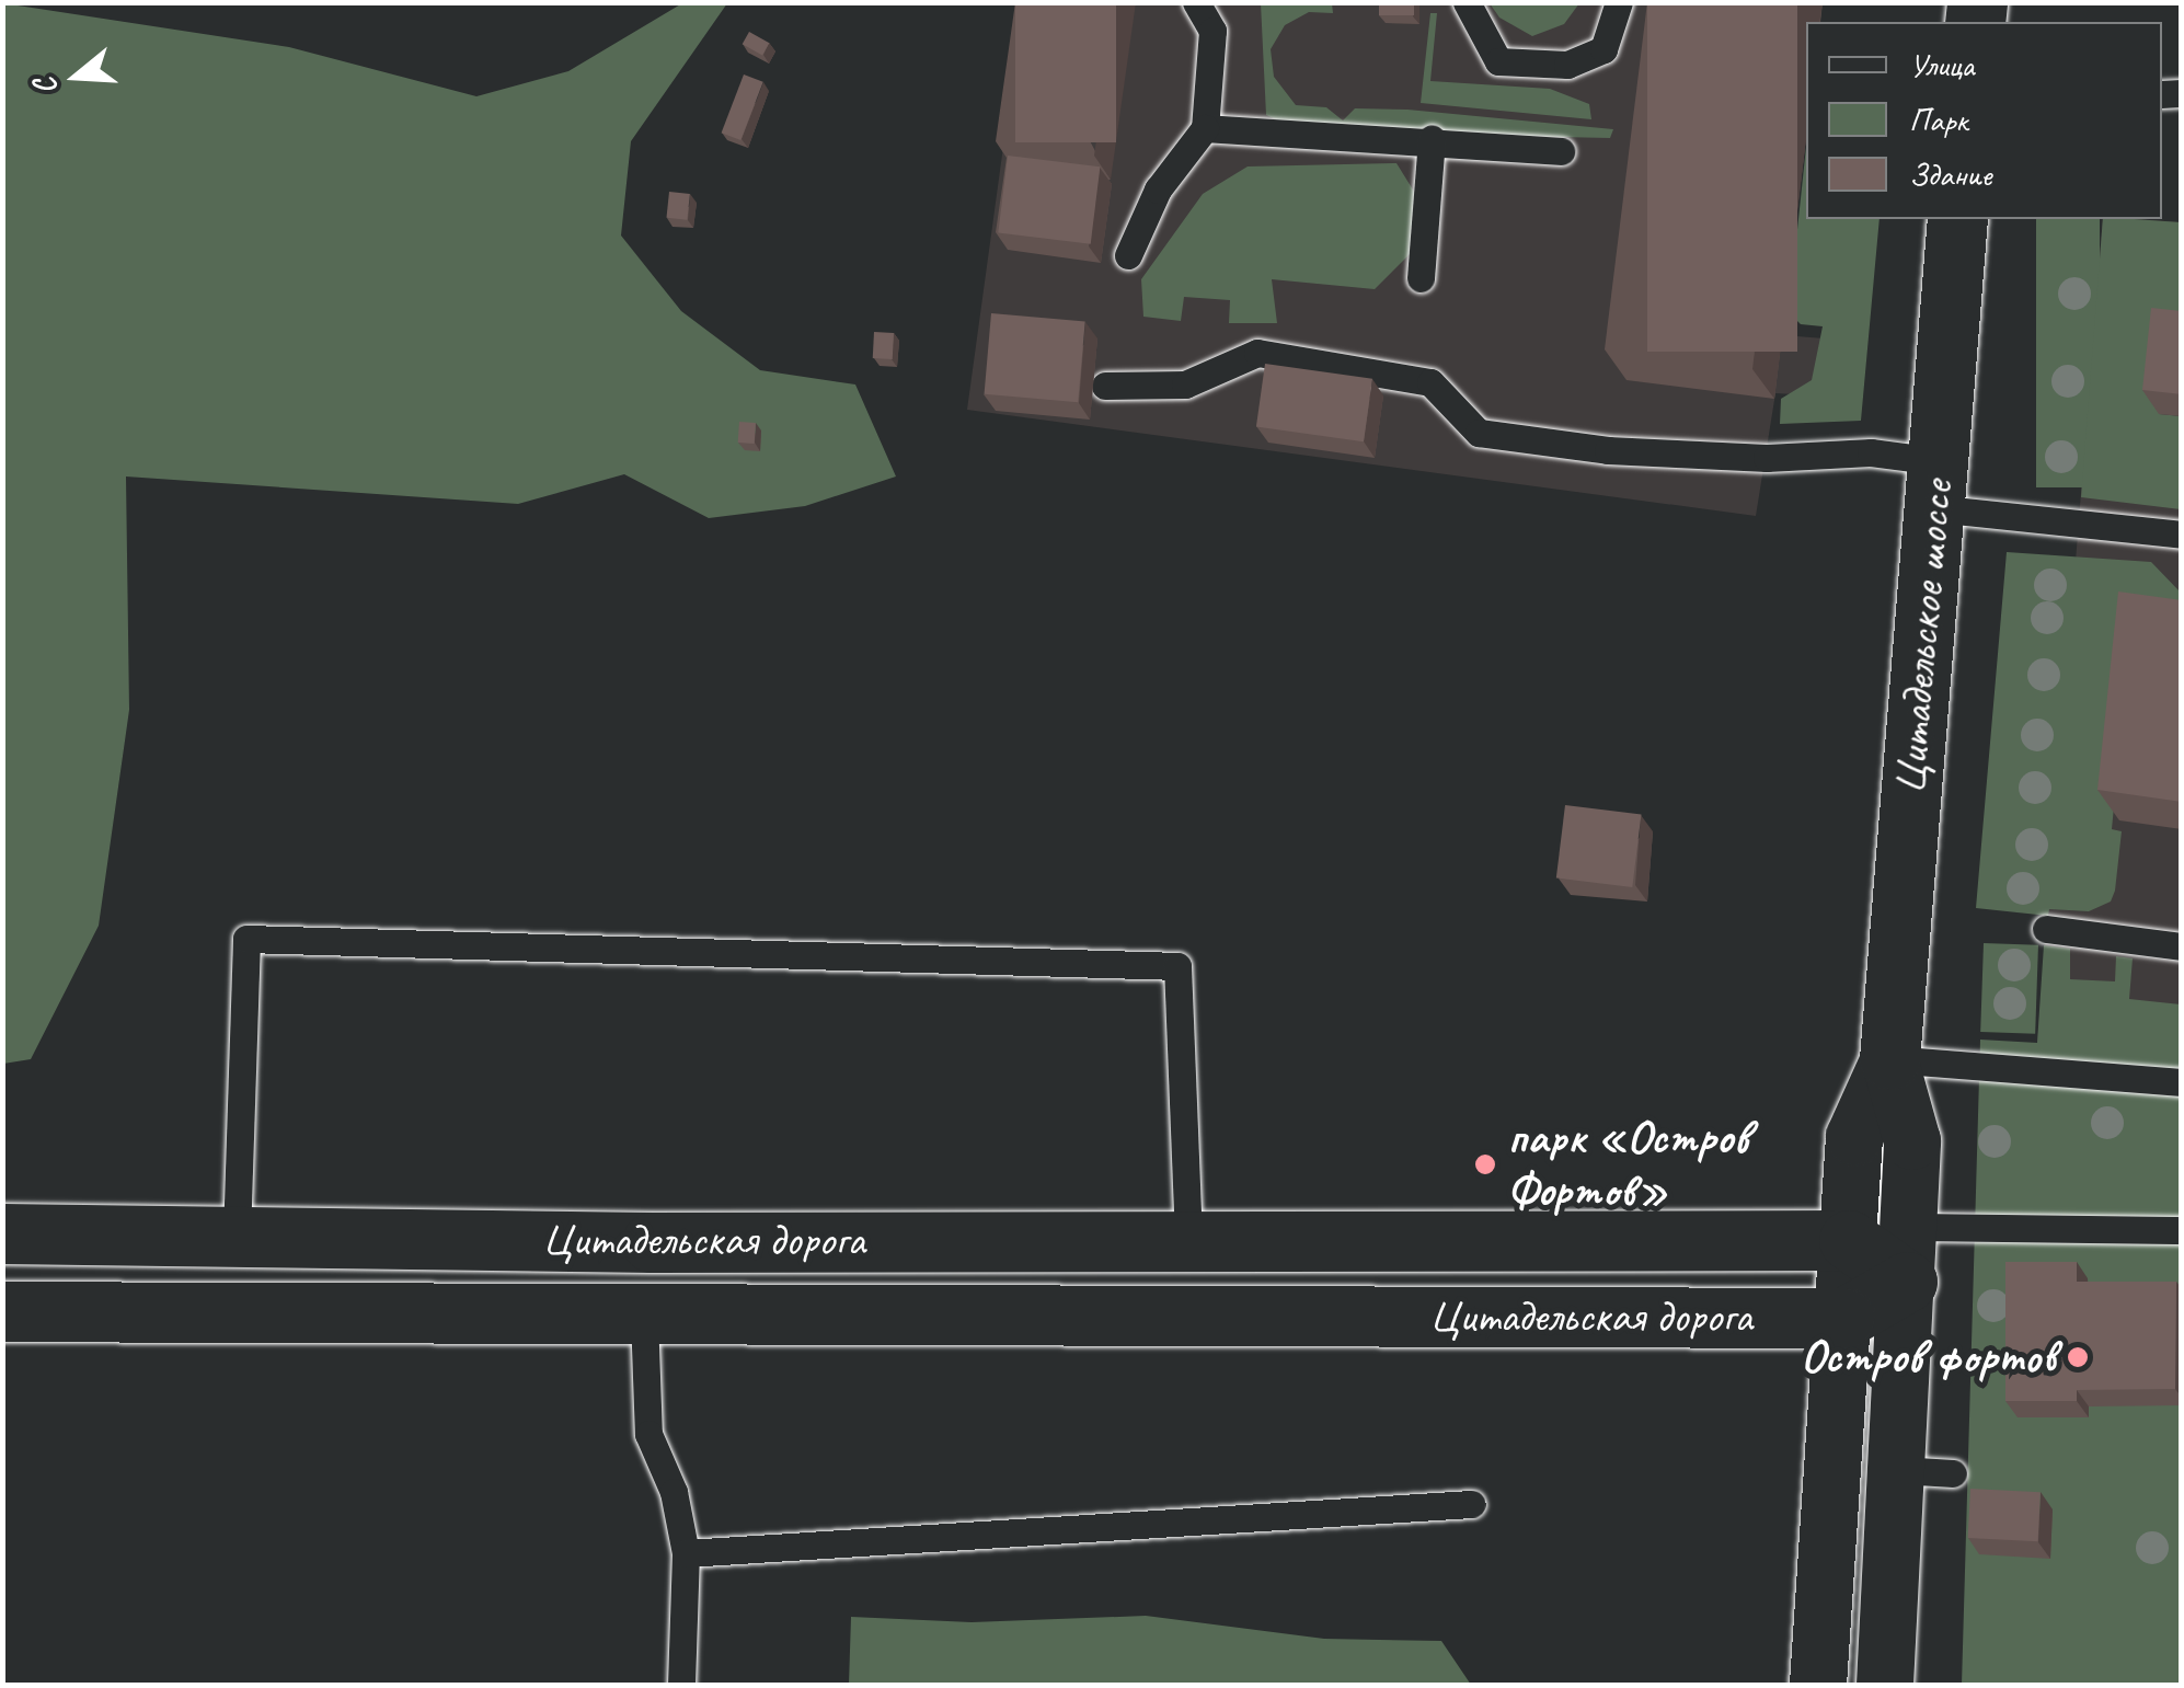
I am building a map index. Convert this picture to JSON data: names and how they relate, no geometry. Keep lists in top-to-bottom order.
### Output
{
  "streets": {
    "street": ["Цитадельское шоссе", "Цитадельская дорога"]
  },
  "crossings": [
    ["Цитадельское шоссе", "Цитадельская дорога"]
  ],
  "places": ["парк «Остров Фортов»", "Остров фортов"],
  "legend": ["Улица", "Парк", "Здание"],
  "north": "left"
}
